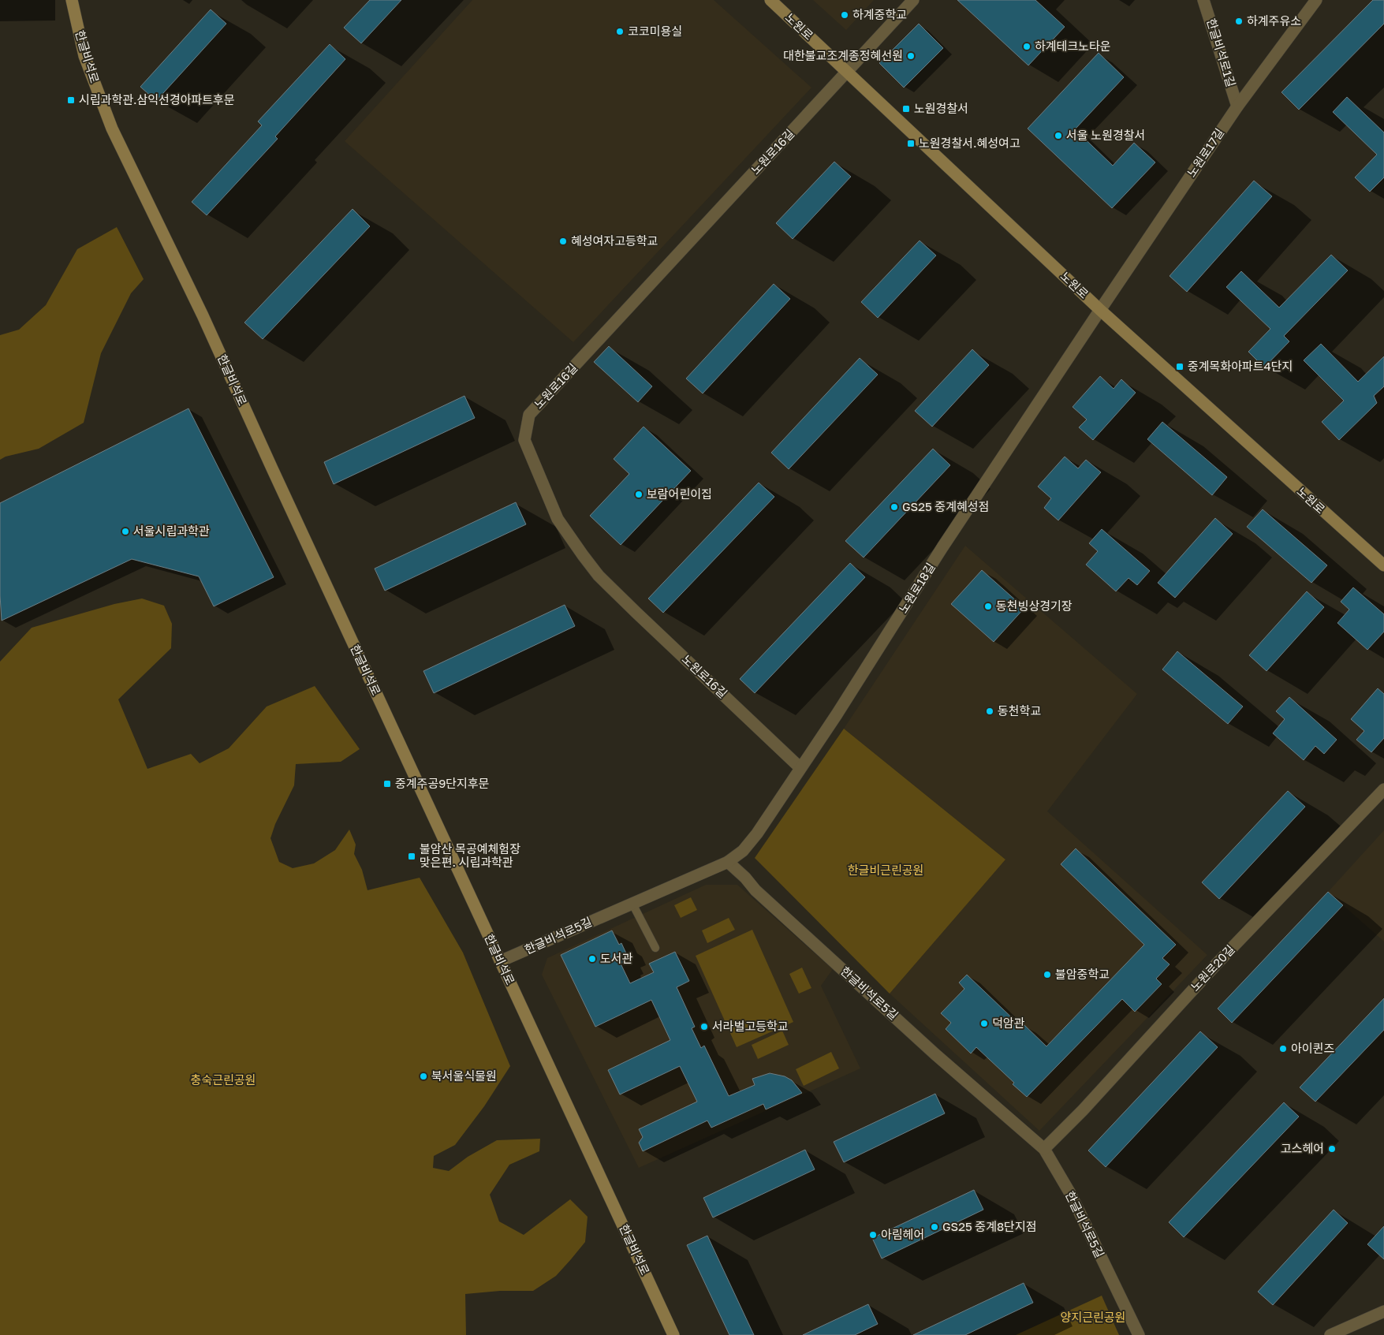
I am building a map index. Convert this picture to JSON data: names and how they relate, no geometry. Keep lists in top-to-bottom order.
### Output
{
  "streets": {
    "main road": ["노원로", "한글비석로"],
    "street": [
      "한글비석로1길",
      "노원로16길",
      "노원로17길",
      "노원로18길",
      "한글비석로5길",
      "노원로20길"
    ]
  },
  "crossings": [
    ["노원로", "노원로16길"],
    ["노원로", "노원로17길"],
    ["노원로", "노원로18길"],
    ["한글비석로1길", "노원로17길"],
    ["한글비석로", "한글비석로5길"],
    ["노원로16길", "노원로18길"],
    ["노원로17길", "노원로18길"],
    ["노원로18길", "한글비석로5길"],
    ["한글비석로5길", "노원로20길"]
  ],
  "parks": ["한글비근린공원", "충숙근린공원", "양지근린공원"],
  "places": {
    "other": [
      "하계중학교",
      "하계주유소",
      "코코미용실",
      "하계테크노타운",
      "대한불교조계종정혜선원",
      "서울 노원경찰서",
      "혜성여자고등학교",
      "보람어린이집",
      "GS25 중계혜성점",
      "서울시립과학관",
      "동천빙상경기장",
      "동천학교",
      "도서관",
      "불암중학교",
      "덕암관",
      "서라벌고등학교",
      "아이퀸즈",
      "북서울식물원",
      "고스헤어",
      "GS25 중계8단지점",
      "아림헤어"
    ],
    "transit": [
      "시립과학관.삼익선경아파트후문",
      "노원경찰서",
      "노원경찰서.혜성여고",
      "중계목화아파트4단지",
      "중계주공9단지후문",
      "불암산 목공예체험장 맞은편. 시립과학관"
    ]
  }
}
